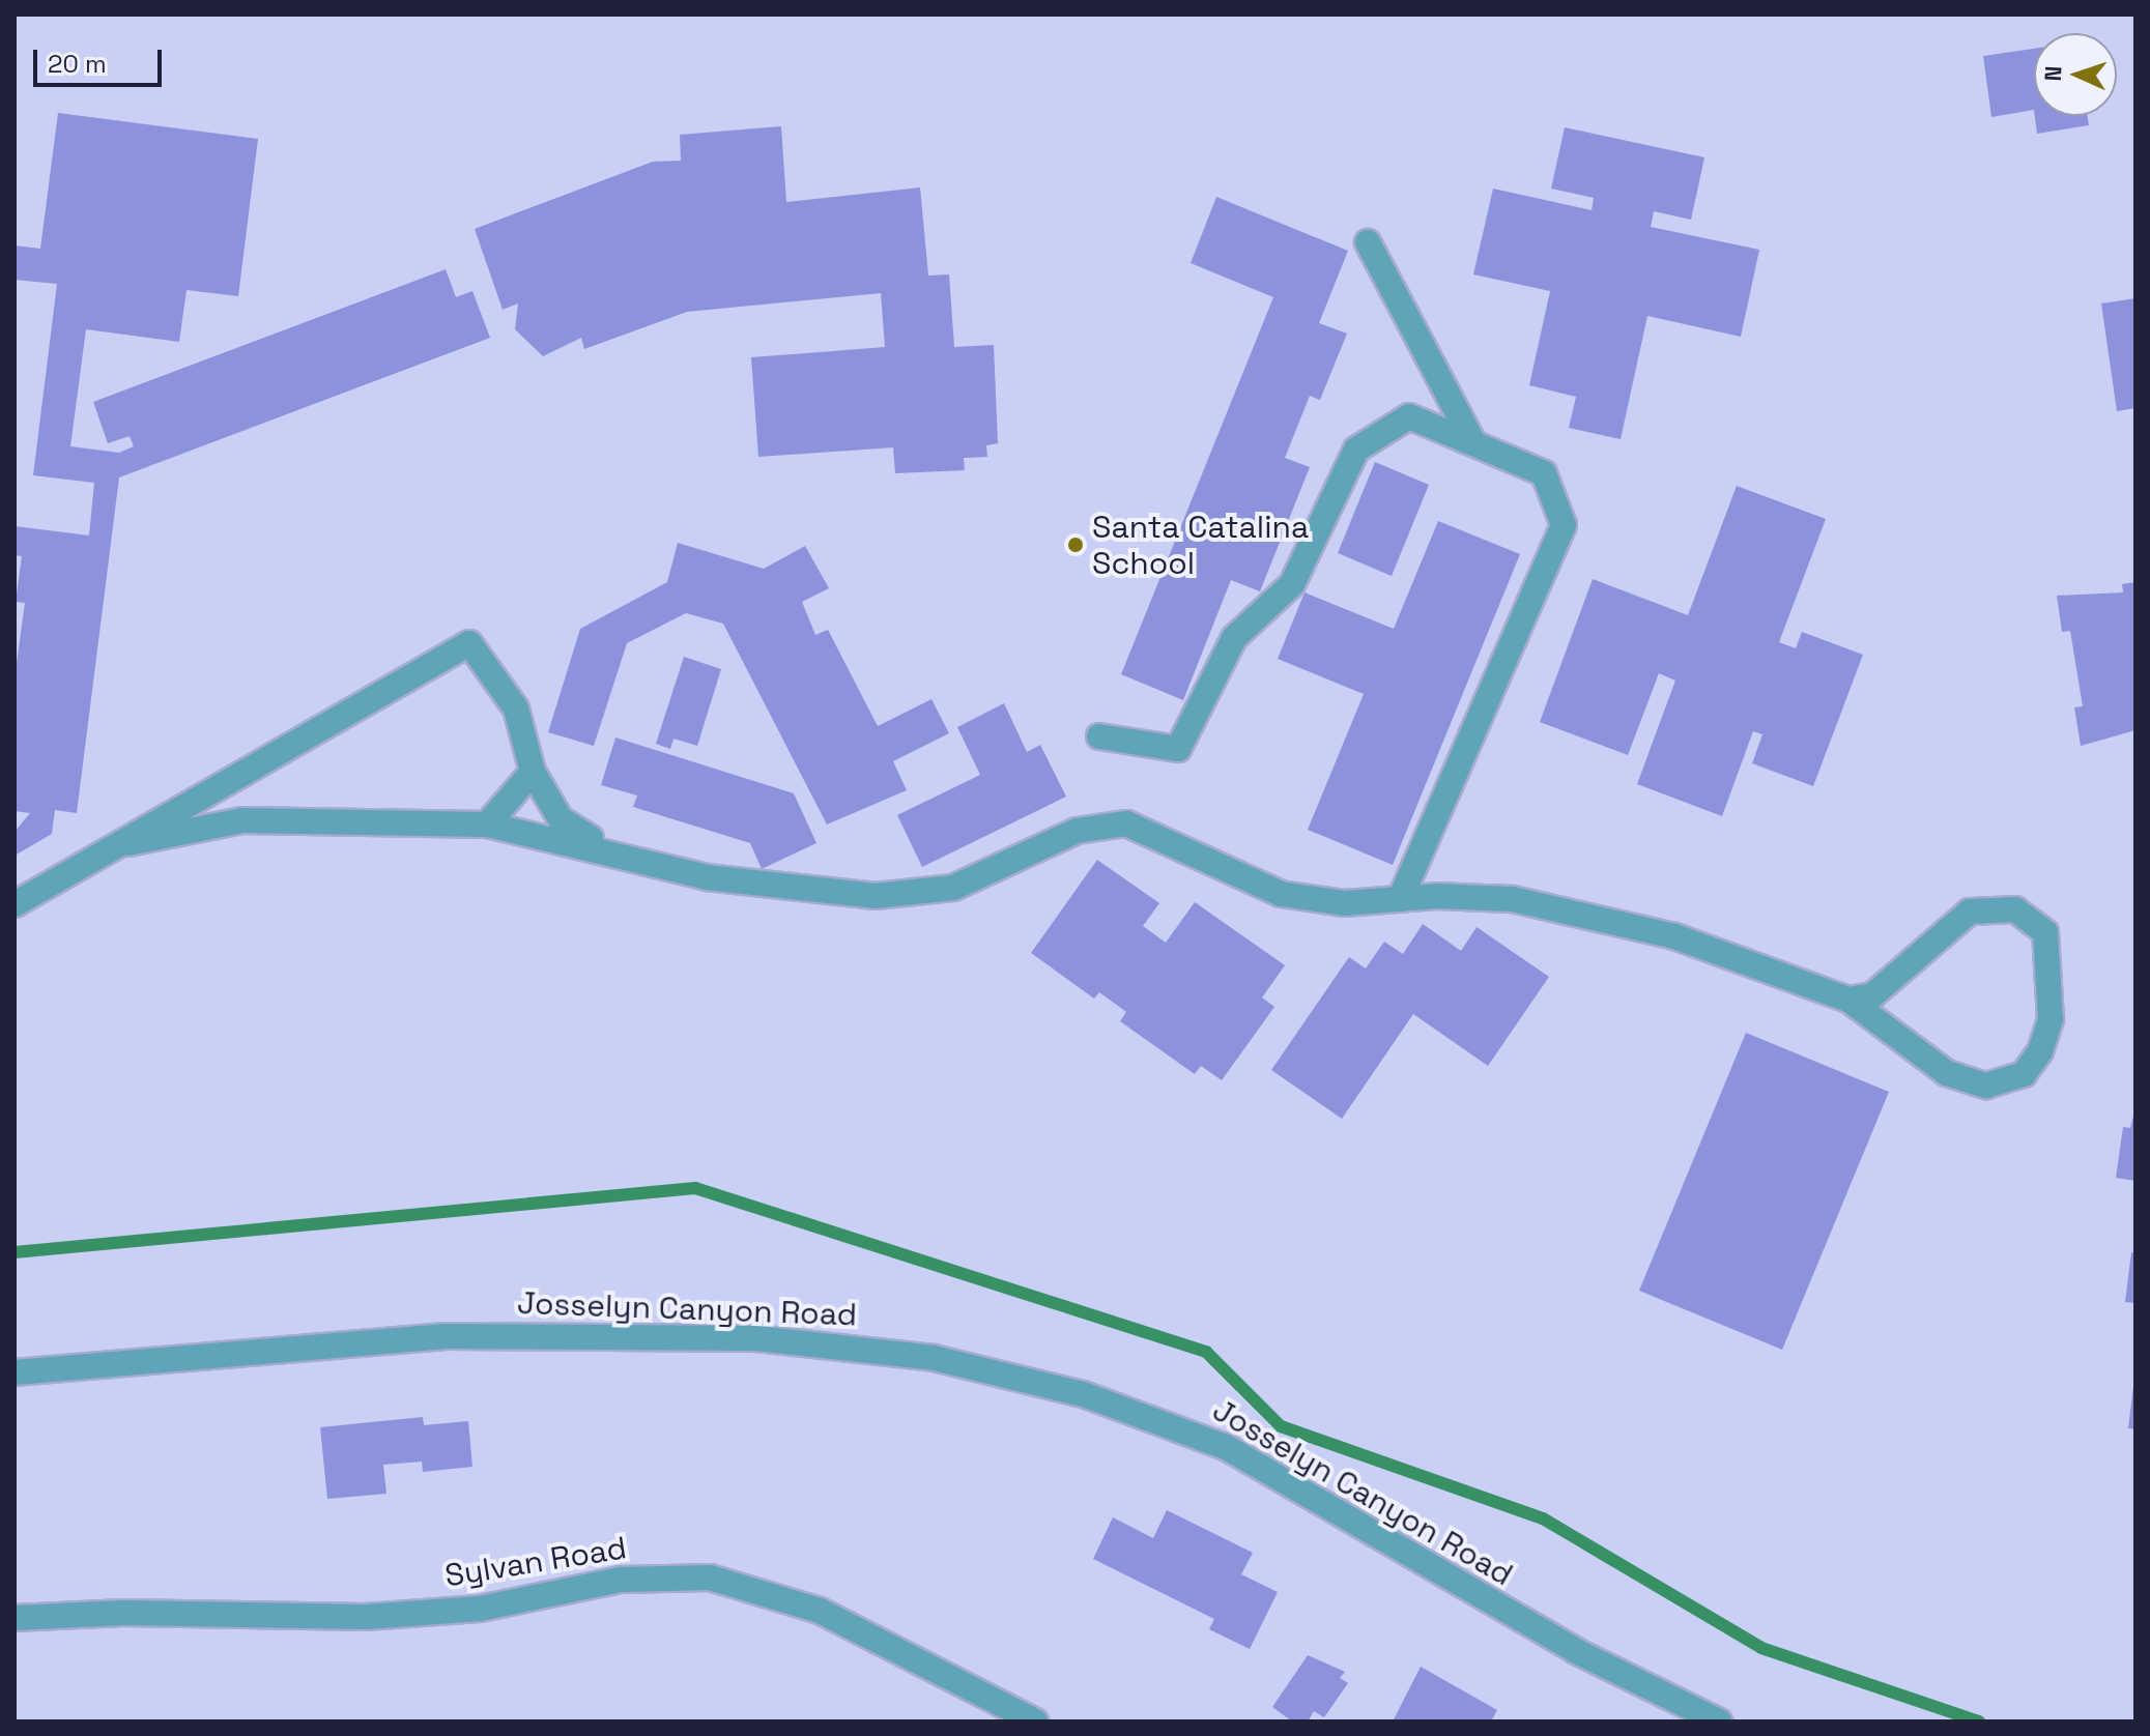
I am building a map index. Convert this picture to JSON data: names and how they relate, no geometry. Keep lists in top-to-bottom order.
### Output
{
  "streets": {
    "street": ["Josselyn Canyon Road", "Sylvan Road"]
  },
  "places": ["Santa Catalina School"],
  "scale_bar": "20 m",
  "north": "left"
}
